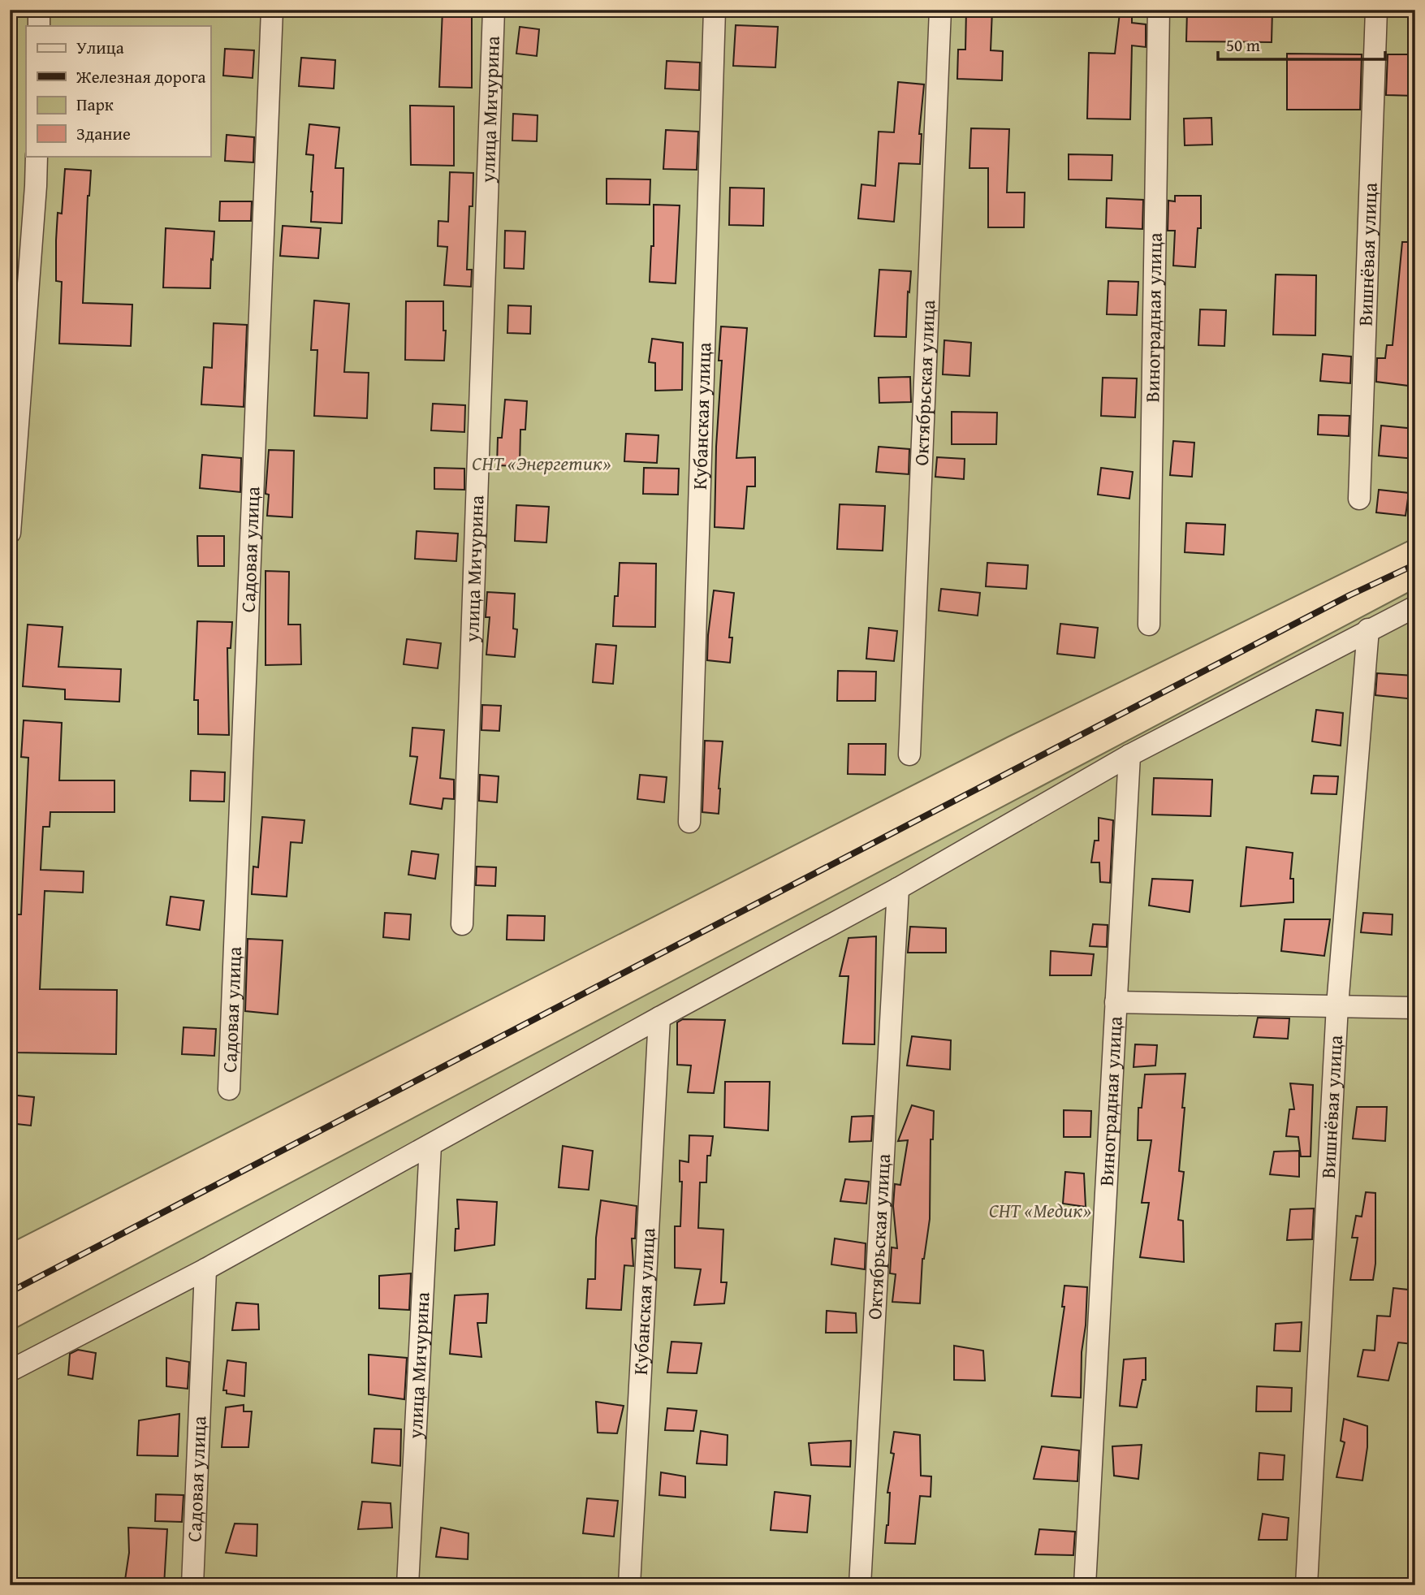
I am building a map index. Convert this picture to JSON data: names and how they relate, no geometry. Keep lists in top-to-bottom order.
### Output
{
  "streets": {
    "street": [
      "улица Мичурина",
      "Вишнёвая улица",
      "Виноградная улица",
      "Октябрьская улица",
      "Кубанская улица",
      "Садовая улица"
    ]
  },
  "parks": ["СНТ «Энергетик»", "СНТ «Медик»"],
  "legend": [
    "Улица",
    "Железная дорога",
    "Парк",
    "Здание"
  ],
  "scale_bar": "50 m"
}
